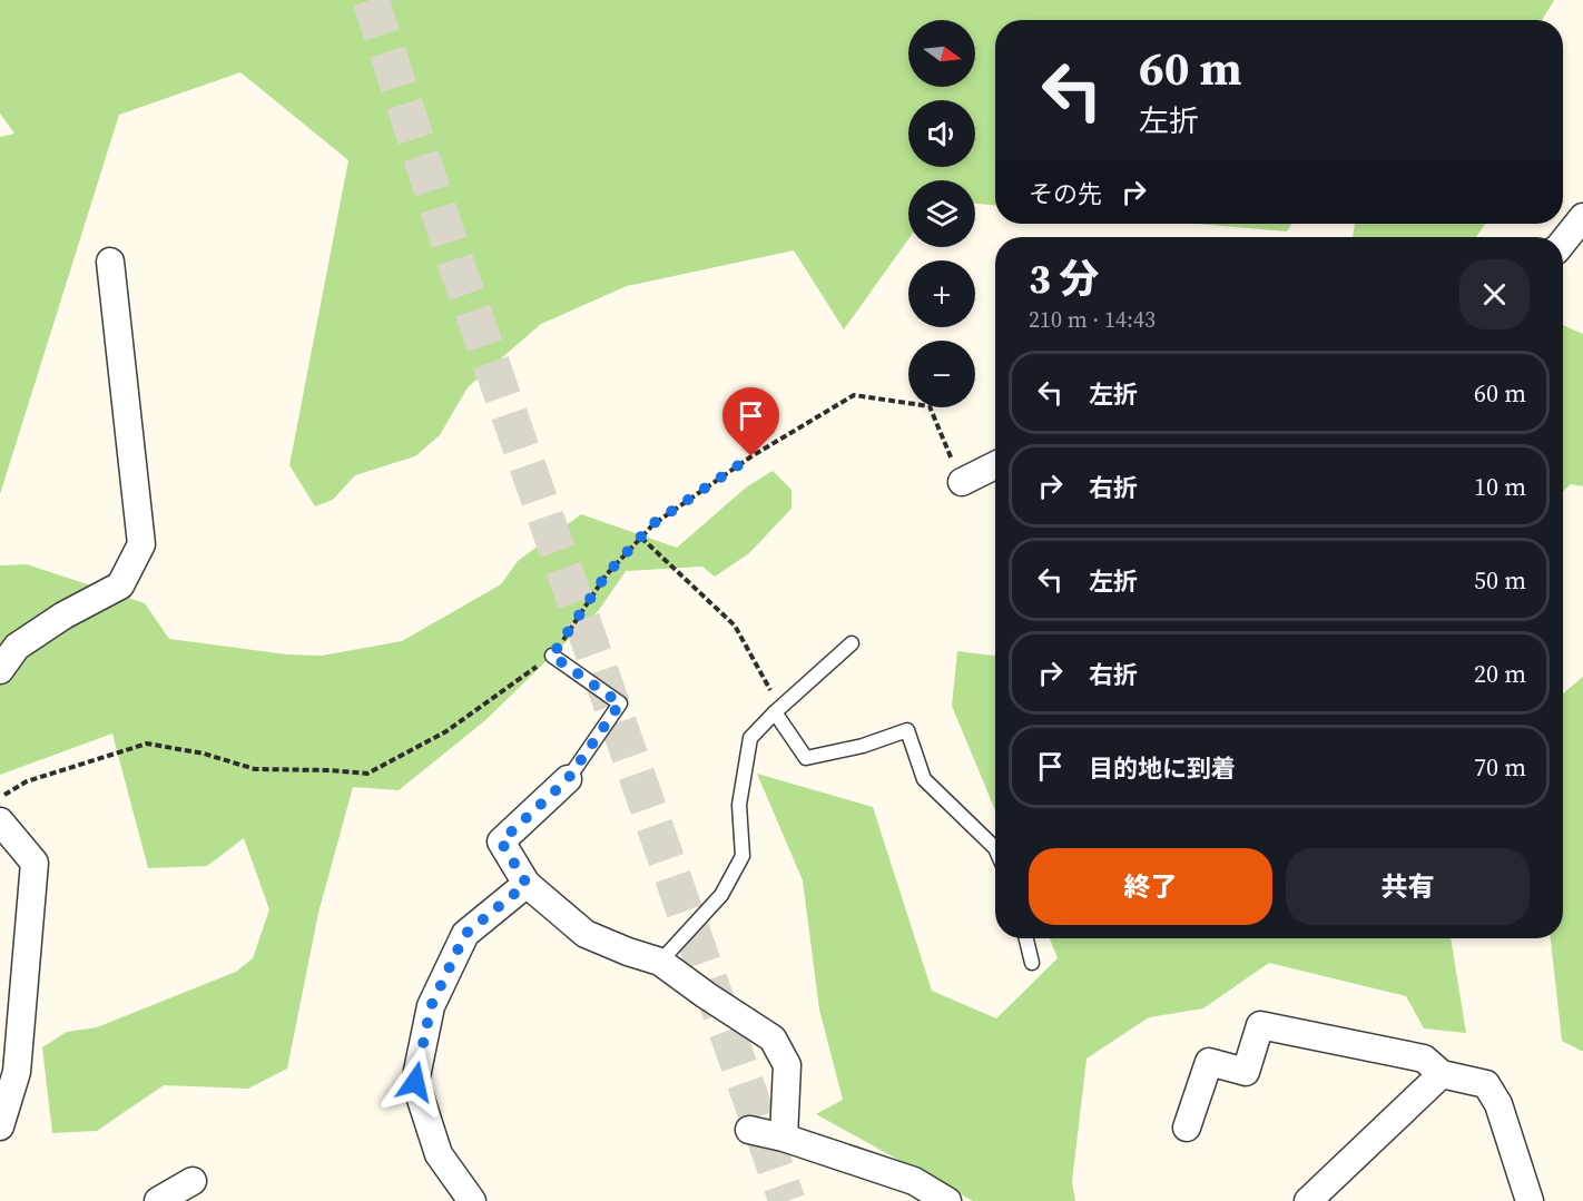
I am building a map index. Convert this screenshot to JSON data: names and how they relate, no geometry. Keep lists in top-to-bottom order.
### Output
{
  "north": "right",
  "page": {
    "map_buttons": ["+", "−"],
    "turn": ["60 m", "左折"],
    "then": "その先",
    "heading": ["3 分", "210 m · 14:43"],
    "list": [
      {
        "name": "左折",
        "value": "60 m"
      },
      {
        "name": "右折",
        "value": "10 m"
      },
      {
        "name": "左折",
        "value": "50 m"
      },
      {
        "name": "右折",
        "value": "20 m"
      },
      {
        "name": "目的地に到着",
        "value": "70 m"
      }
    ],
    "buttons": ["終了", "共有"]
  }
}
